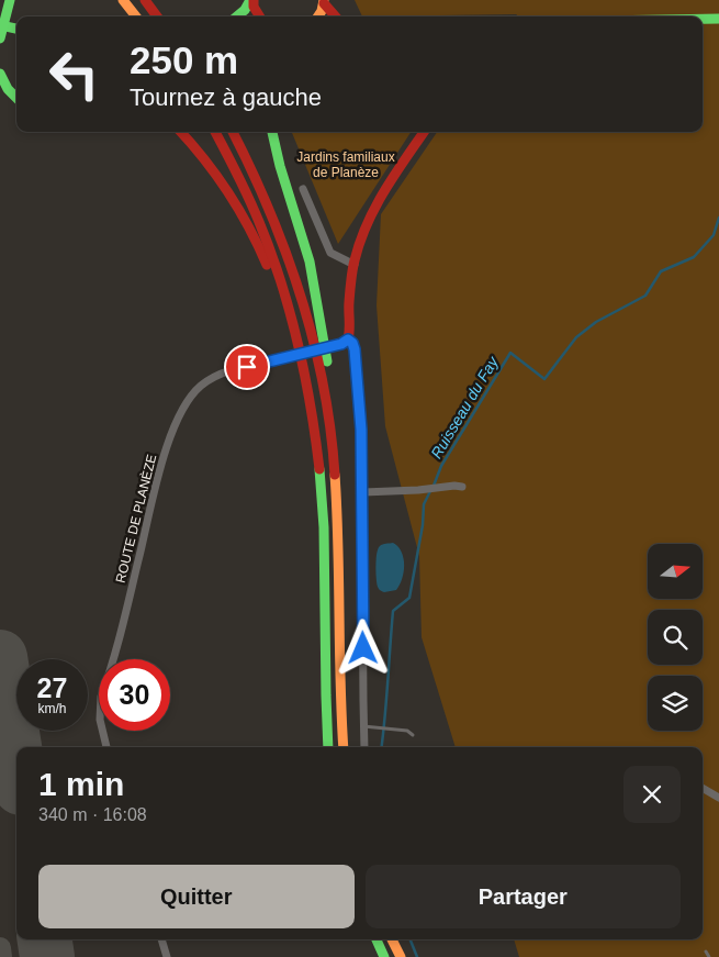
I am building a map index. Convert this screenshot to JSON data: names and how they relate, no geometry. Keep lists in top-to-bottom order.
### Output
{
  "streets": {
    "street": ["ROUTE DE PLANÈZE"]
  },
  "water": ["Ruisseau du Fay"],
  "parks": ["Jardins familiaux de Planèze"],
  "north": "right",
  "page": {
    "turn": ["250 m", "Tournez à gauche"],
    "speed": "27 km/h",
    "limit": "30",
    "heading": ["1 min", "340 m · 16:08"],
    "buttons": ["Quitter", "Partager"]
  }
}
